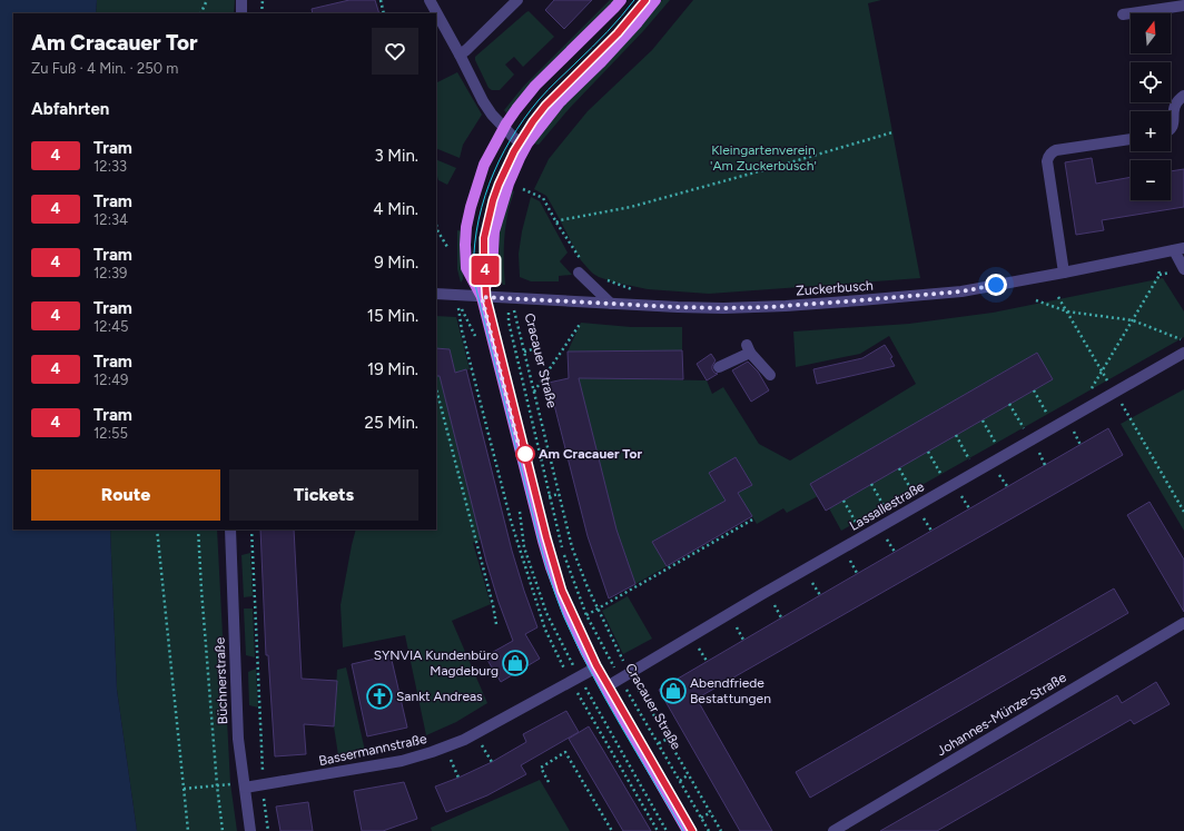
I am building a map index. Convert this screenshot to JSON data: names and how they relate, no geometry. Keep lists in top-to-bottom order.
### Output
{
  "streets": {
    "street": [
      "Zuckerbusch",
      "Lassallestraße",
      "Büchnerstraße",
      "Johannes-Münze-Straße",
      "Bassermannstraße"
    ],
    "path": ["Cracauer Straße"]
  },
  "crossings": [
    ["Zuckerbusch", "Cracauer Straße"],
    ["Cracauer Straße", "Lassallestraße"],
    ["Büchnerstraße", "Bassermannstraße"]
  ],
  "parks": ["Kleingartenverein 'Am Zuckerbusch'"],
  "places": {
    "other": ["Am Cracauer Tor"],
    "shop": ["SYNVIA Kundenbüro Magdeburg", "Abendfriede Bestattungen"],
    "church": ["Sankt Andreas"]
  },
  "lines": ["tram line 4"],
  "north": "top",
  "page": {
    "on_map": "4",
    "map_buttons": ["+", "−"],
    "heading": [
      ["Am Cracauer Tor", "Zu Fuß · 4 Min. · 250 m"],
      "Abfahrten"
    ],
    "list": [
      {
        "mark": "4",
        "name": "Tram",
        "note": "12:33",
        "value": "3 Min."
      },
      {
        "mark": "4",
        "name": "Tram",
        "note": "12:34",
        "value": "4 Min."
      },
      {
        "mark": "4",
        "name": "Tram",
        "note": "12:39",
        "value": "9 Min."
      },
      {
        "mark": "4",
        "name": "Tram",
        "note": "12:45",
        "value": "15 Min."
      },
      {
        "mark": "4",
        "name": "Tram",
        "note": "12:49",
        "value": "19 Min."
      },
      {
        "mark": "4",
        "name": "Tram",
        "note": "12:55",
        "value": "25 Min."
      }
    ],
    "buttons": ["Route", "Tickets"]
  }
}
